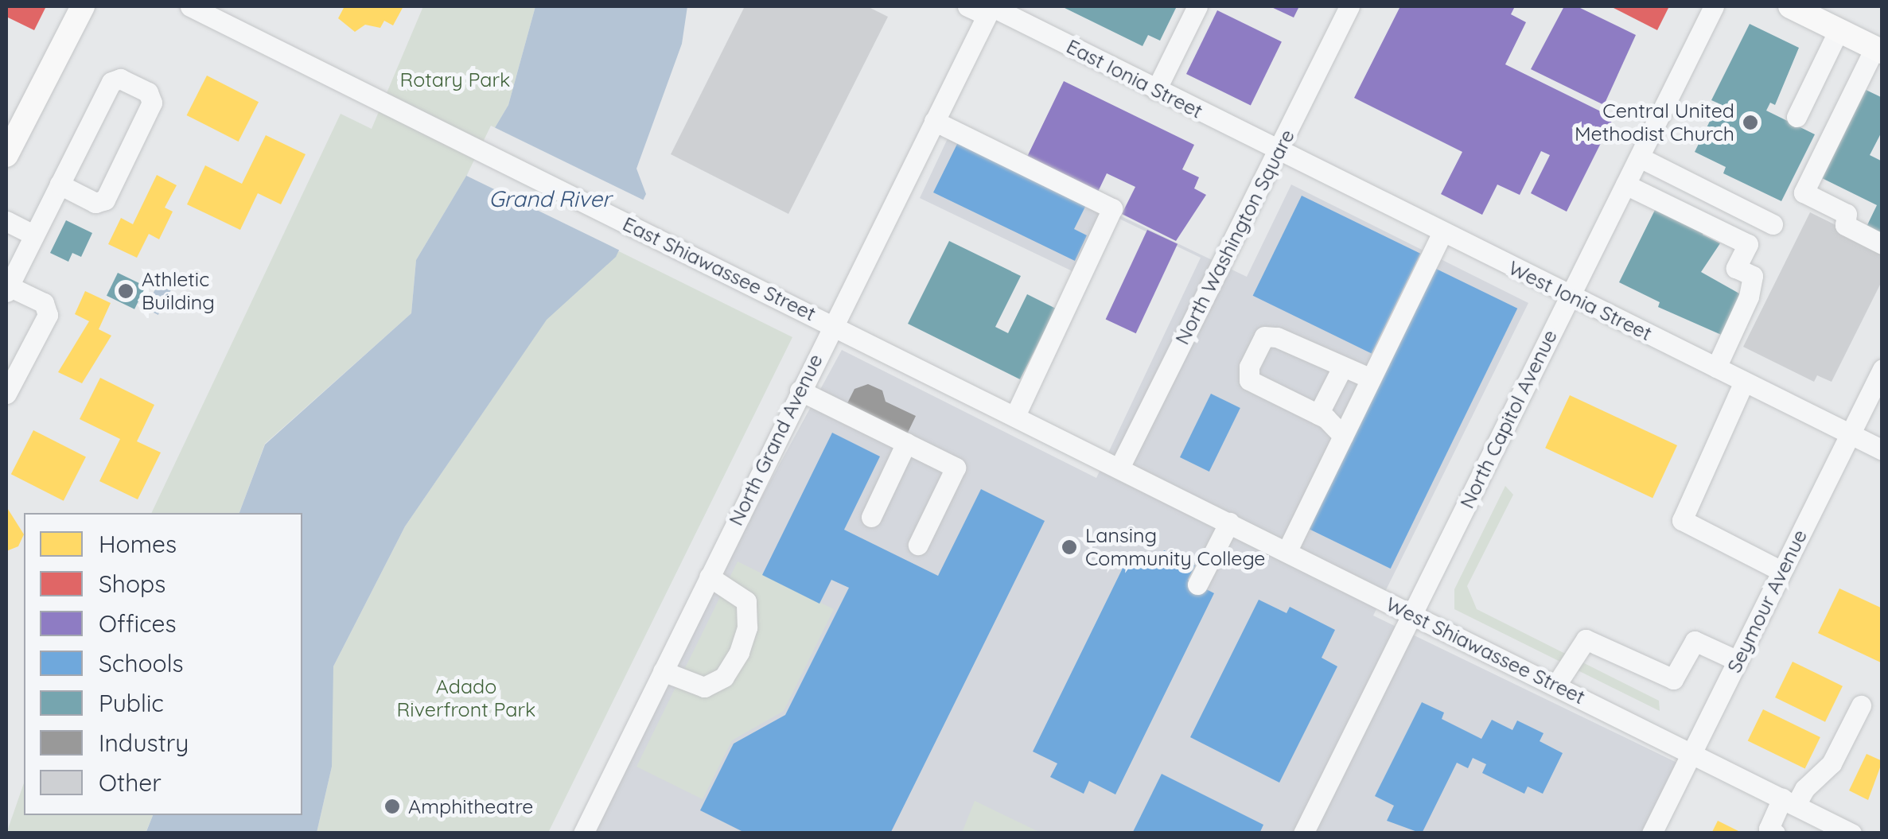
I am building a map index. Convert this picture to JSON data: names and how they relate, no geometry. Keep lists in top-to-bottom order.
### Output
{
  "streets": {
    "street": [
      "East Ionia Street",
      "North Washington Square",
      "East Shiawassee Street",
      "West Ionia Street",
      "North Capitol Avenue",
      "North Grand Avenue",
      "Seymour Avenue",
      "West Shiawassee Street"
    ]
  },
  "crossings": [
    ["East Ionia Street", "North Washington Square"],
    ["East Ionia Street", "West Ionia Street"],
    ["East Ionia Street", "North Grand Avenue"],
    ["North Washington Square", "East Shiawassee Street"],
    ["North Washington Square", "West Ionia Street"],
    ["North Washington Square", "West Shiawassee Street"],
    ["East Shiawassee Street", "North Grand Avenue"],
    ["East Shiawassee Street", "West Shiawassee Street"],
    ["West Ionia Street", "North Capitol Avenue"],
    ["West Ionia Street", "Seymour Avenue"],
    ["North Capitol Avenue", "West Shiawassee Street"],
    ["Seymour Avenue", "West Shiawassee Street"]
  ],
  "water": ["Grand River"],
  "parks": ["Rotary Park", "Adado Riverfront Park"],
  "places": [
    "Central United Methodist Church",
    "Athletic Building",
    "Lansing Community College",
    "Amphitheatre"
  ],
  "legend": [
    "Homes",
    "Shops",
    "Offices",
    "Schools",
    "Public",
    "Industry",
    "Other"
  ]
}
